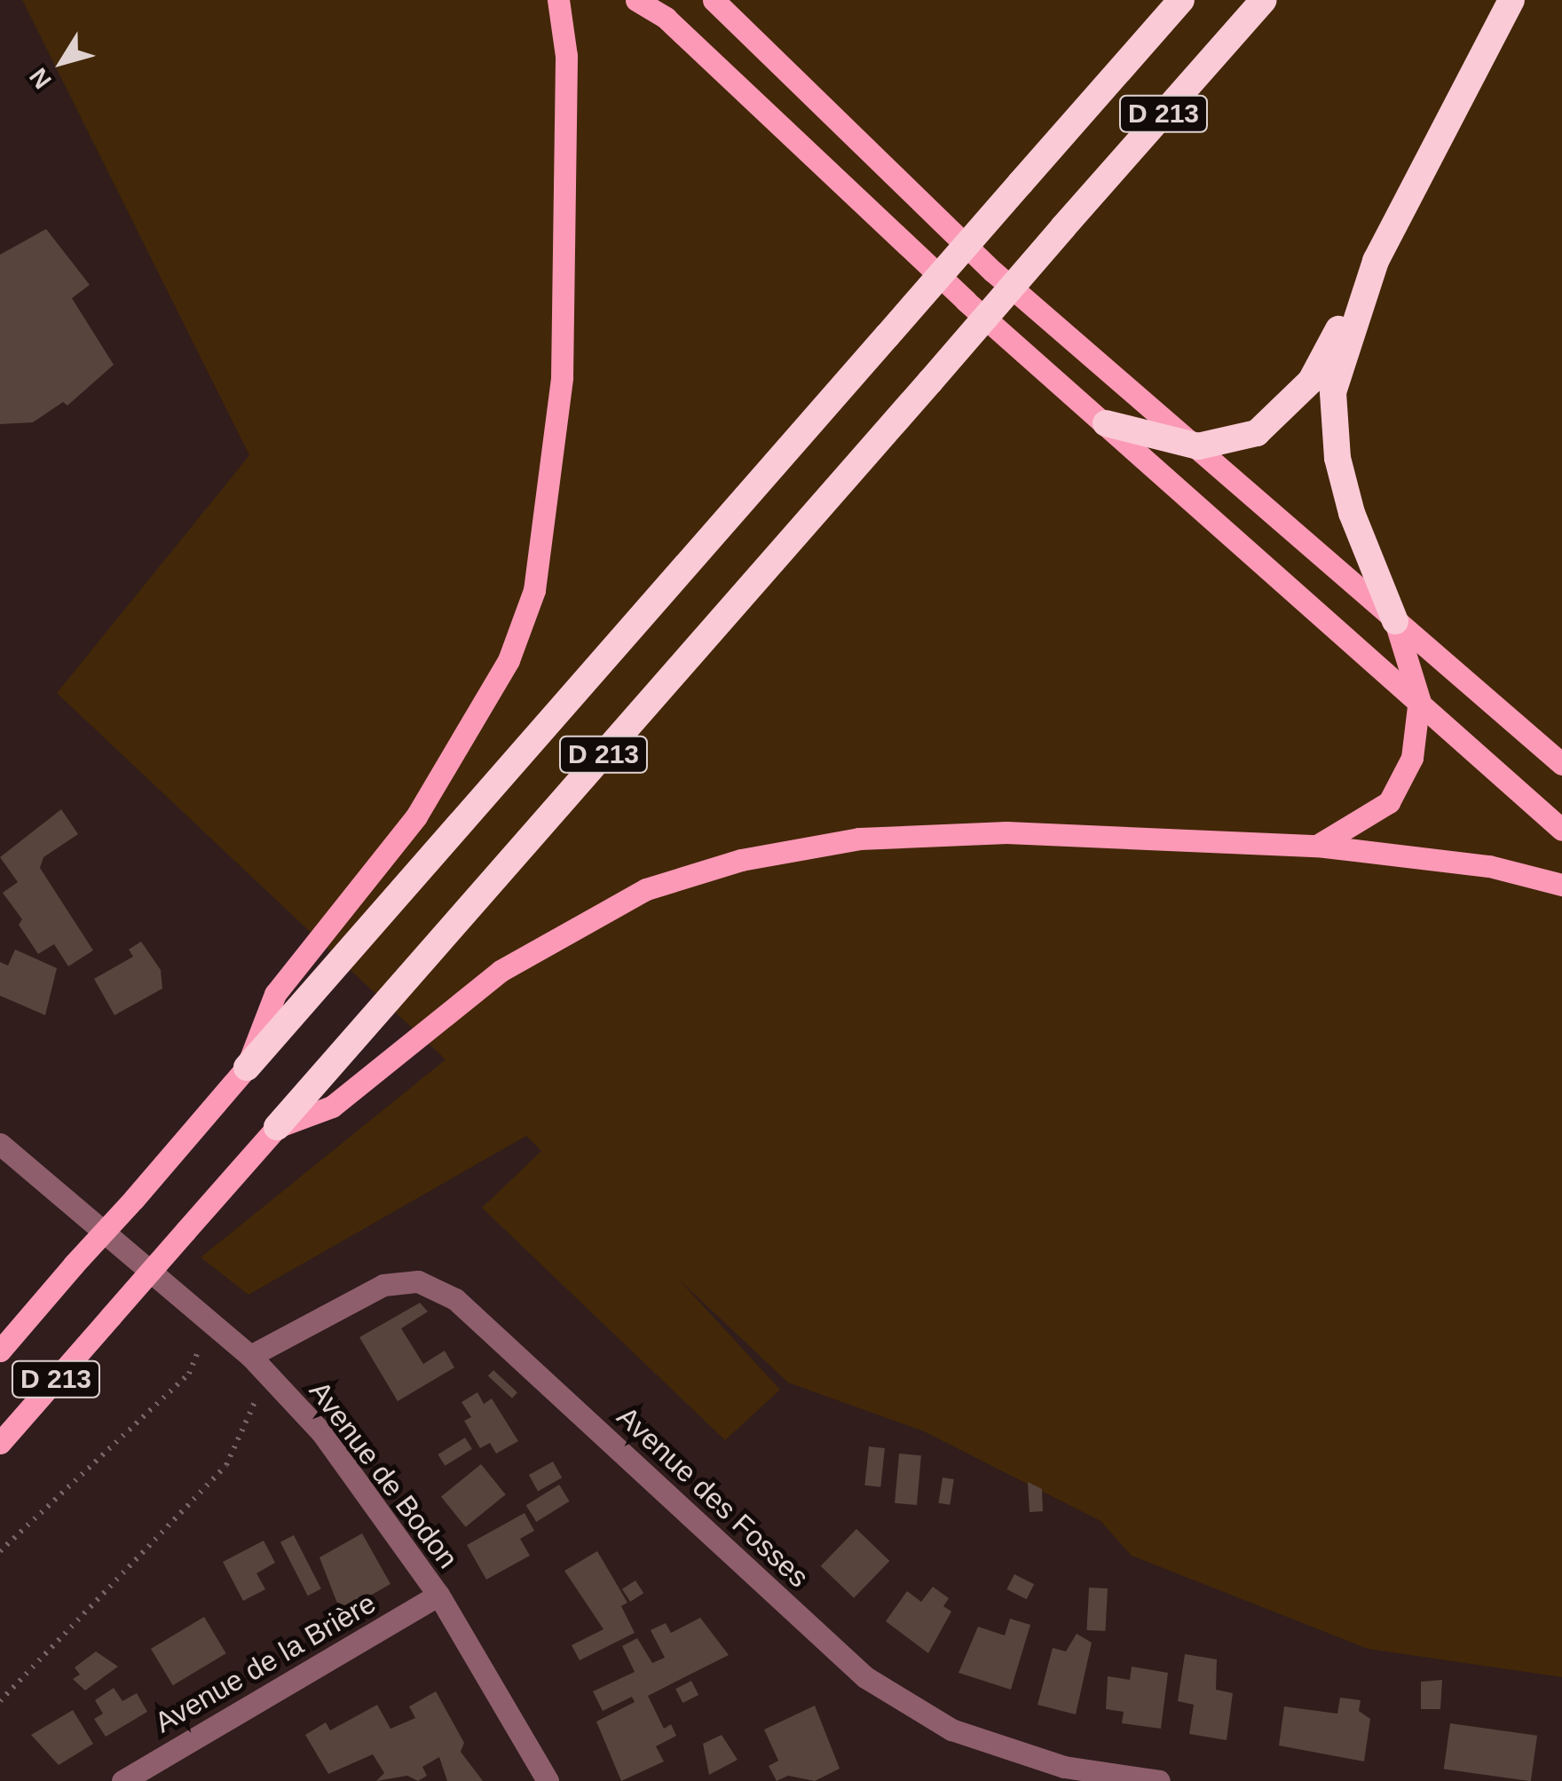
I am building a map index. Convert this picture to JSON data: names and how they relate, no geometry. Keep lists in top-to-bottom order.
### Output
{
  "streets": {
    "highway": ["D 213"],
    "street": ["Avenue de Bodon", "Avenue des Fosses", "Avenue de la Brière"]
  },
  "crossings": [
    ["Avenue de Bodon", "Avenue des Fosses"],
    ["Avenue de Bodon", "Avenue de la Brière"]
  ],
  "north": "bottom left"
}
